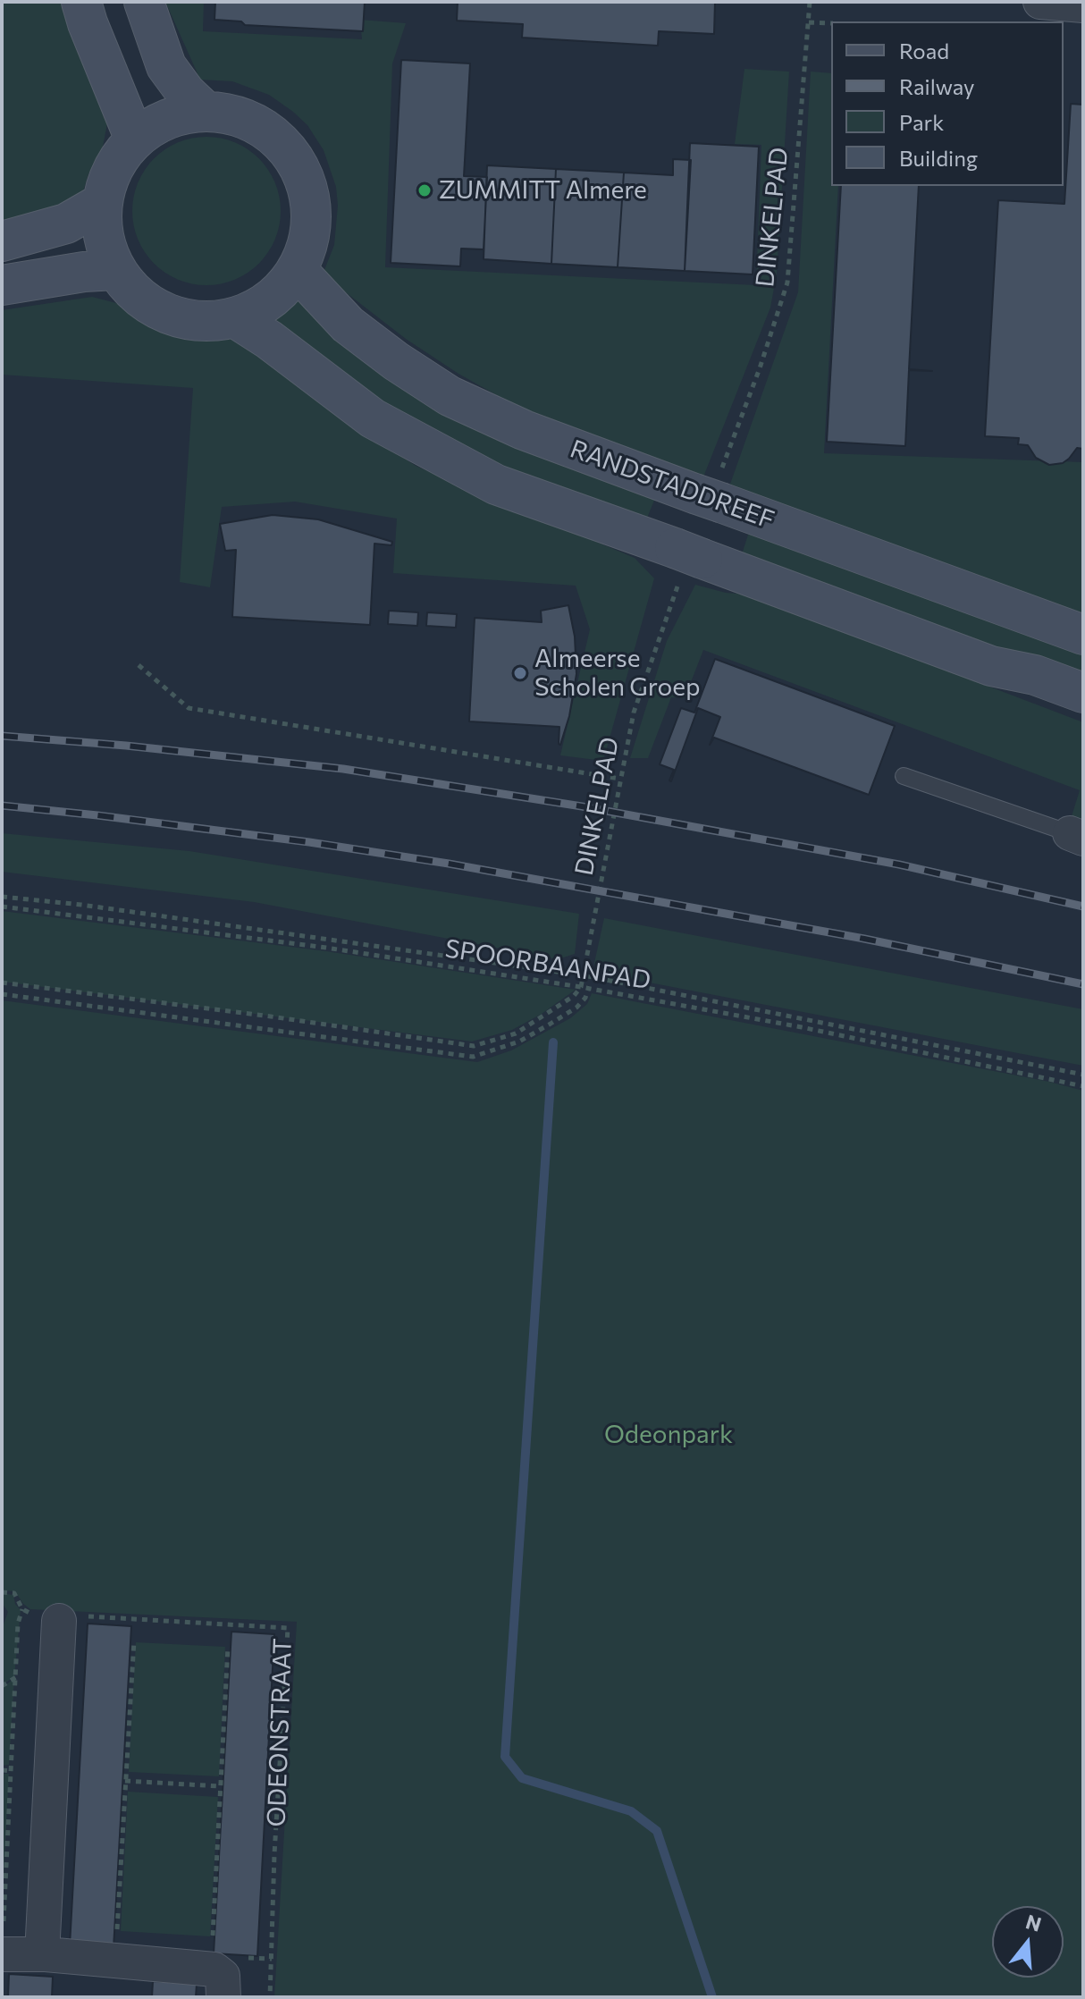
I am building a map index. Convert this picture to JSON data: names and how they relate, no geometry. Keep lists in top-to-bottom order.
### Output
{
  "streets": {
    "main road": ["RANDSTADDREEF"],
    "path": ["DINKELPAD", "SPOORBAANPAD", "ODEONSTRAAT"]
  },
  "crossings": [
    ["DINKELPAD", "SPOORBAANPAD"]
  ],
  "parks": ["Odeonpark"],
  "places": ["ZUMMITT Almere", "Almeerse Scholen Groep"],
  "legend": [
    "Road",
    "Railway",
    "Park",
    "Building"
  ],
  "north": "top"
}
